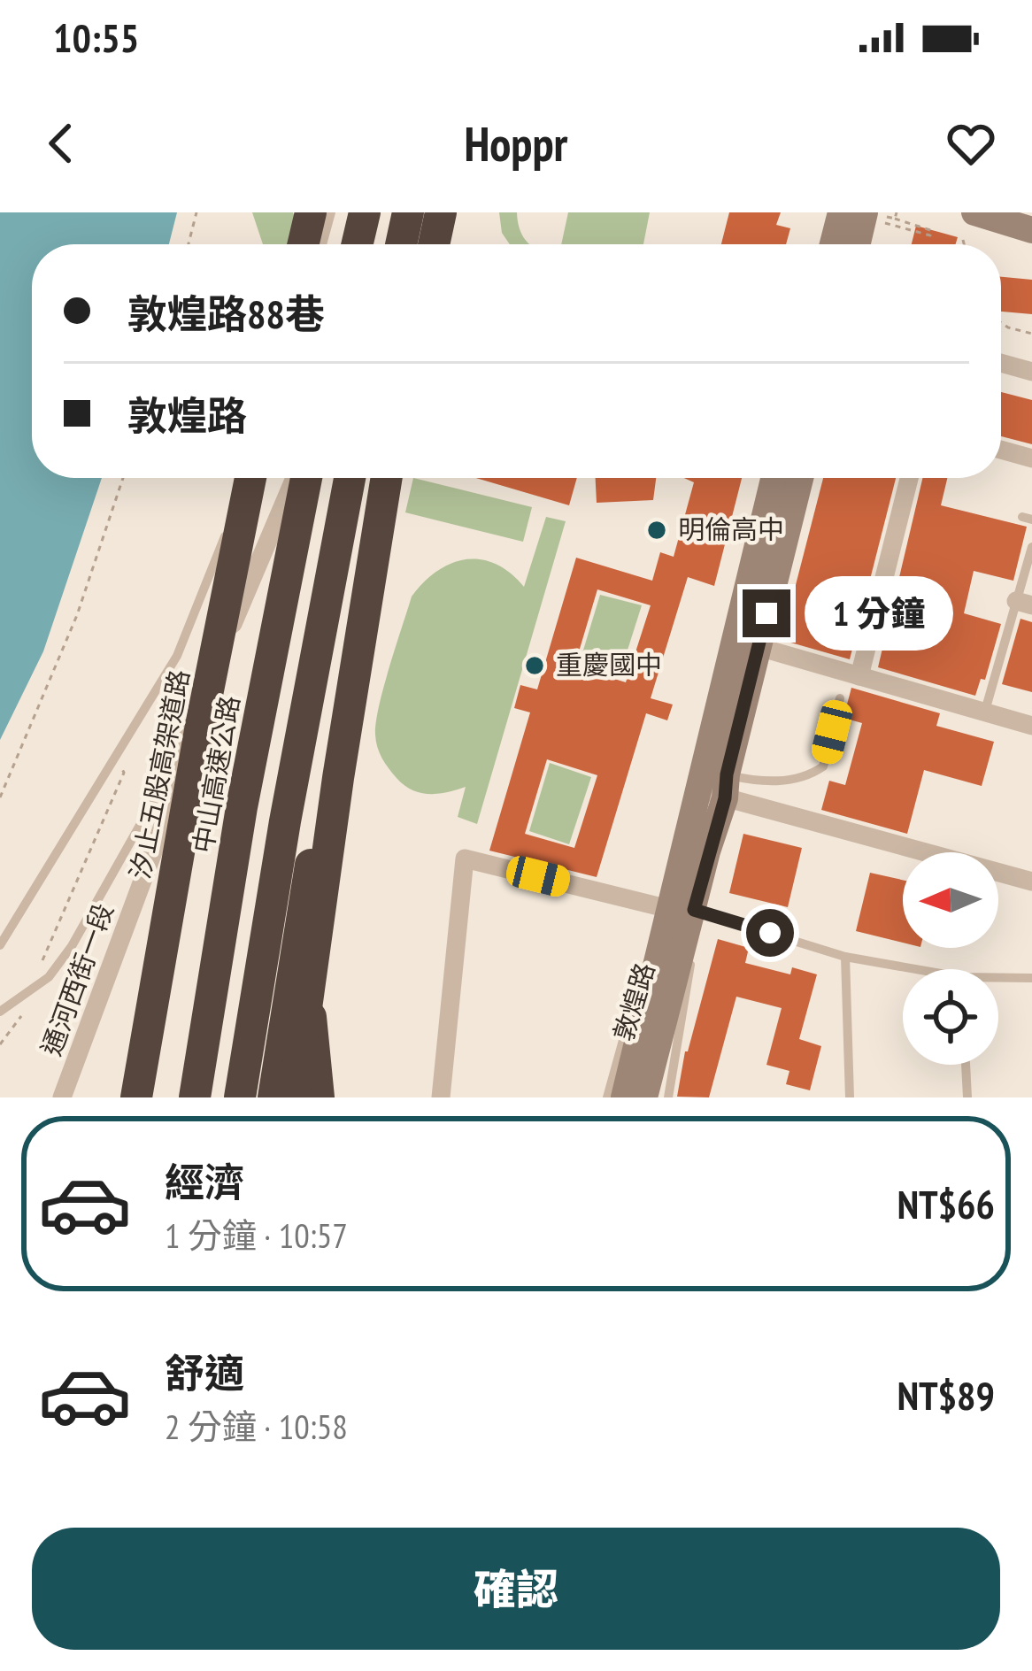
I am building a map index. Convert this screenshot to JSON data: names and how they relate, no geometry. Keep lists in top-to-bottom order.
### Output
{
  "streets": {
    "highway": ["汐止五股高架道路", "中山高速公路"],
    "street": ["通河西街一段", "敦煌路"]
  },
  "places": ["明倫高中", "重慶國中"],
  "north": "left",
  "page": {
    "status": "10:55",
    "header": "Hoppr",
    "banner": ["敦煌路88巷", "敦煌路"],
    "bubble": "1 分鐘",
    "list": [
      {
        "name": "經濟",
        "note": "1 分鐘 · 10:57",
        "value": "NT$66"
      },
      {
        "name": "舒適",
        "note": "2 分鐘 · 10:58",
        "value": "NT$89"
      }
    ],
    "buttons": "確認"
  }
}
